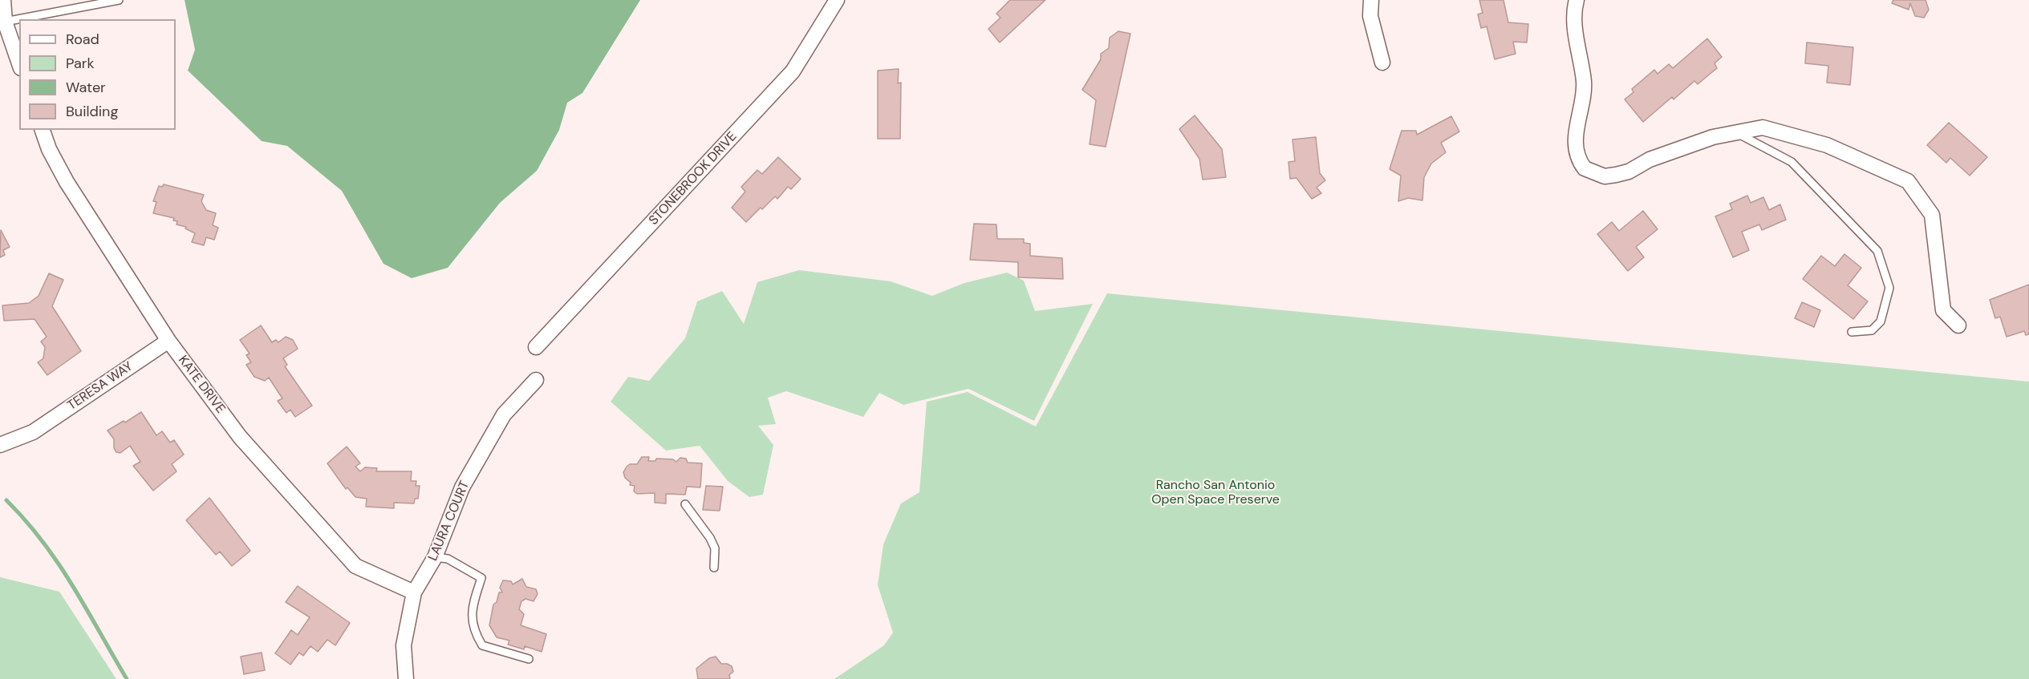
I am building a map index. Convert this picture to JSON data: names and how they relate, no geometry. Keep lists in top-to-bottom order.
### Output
{
  "streets": {
    "street": [
      "STONEBROOK DRIVE",
      "KATE DRIVE",
      "TERESA WAY",
      "LAURA COURT"
    ]
  },
  "crossings": [
    ["KATE DRIVE", "TERESA WAY"],
    ["KATE DRIVE", "LAURA COURT"]
  ],
  "parks": ["Rancho San Antonio Open Space Preserve"],
  "legend": [
    "Road",
    "Park",
    "Water",
    "Building"
  ]
}
